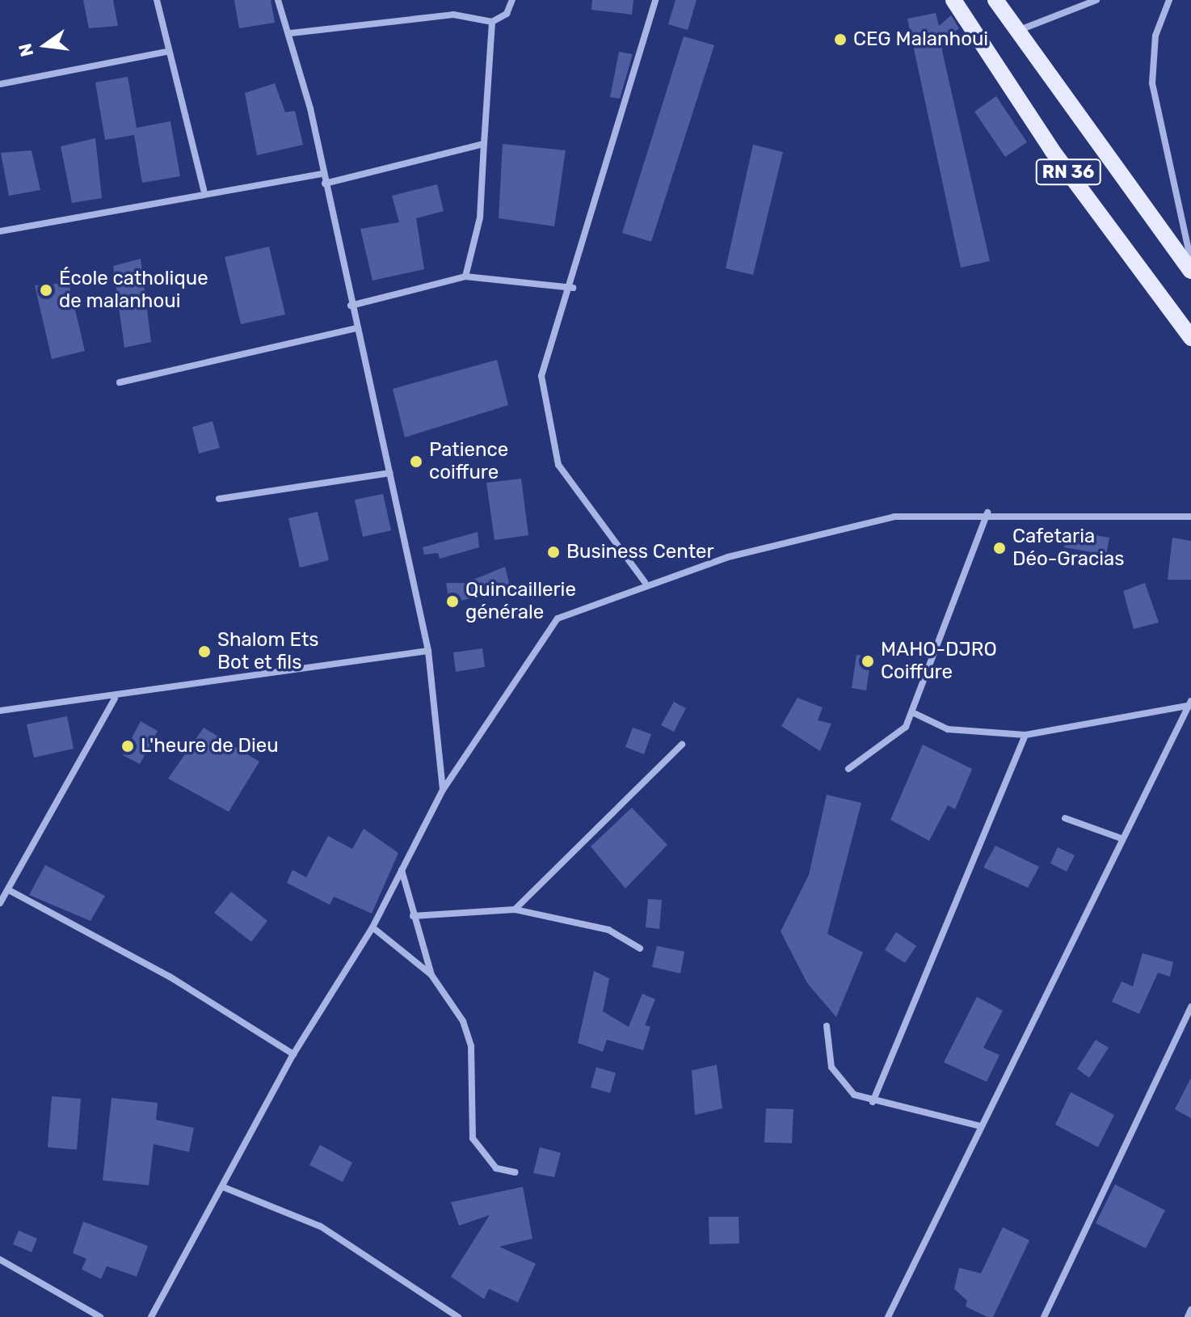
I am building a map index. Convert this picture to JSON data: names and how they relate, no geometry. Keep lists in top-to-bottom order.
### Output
{
  "streets": {
    "main road": ["RN 36"]
  },
  "places": [
    "CEG Malanhoui",
    "École catholique de malanhoui",
    "Patience coiffure",
    "Cafetaria Déo-Gracias",
    "Business Center",
    "Quincaillerie générale",
    "Shalom Ets Bot et fils",
    "MAHO-DJRO Coiffure",
    "L'heure de Dieu"
  ],
  "north": "left"
}
